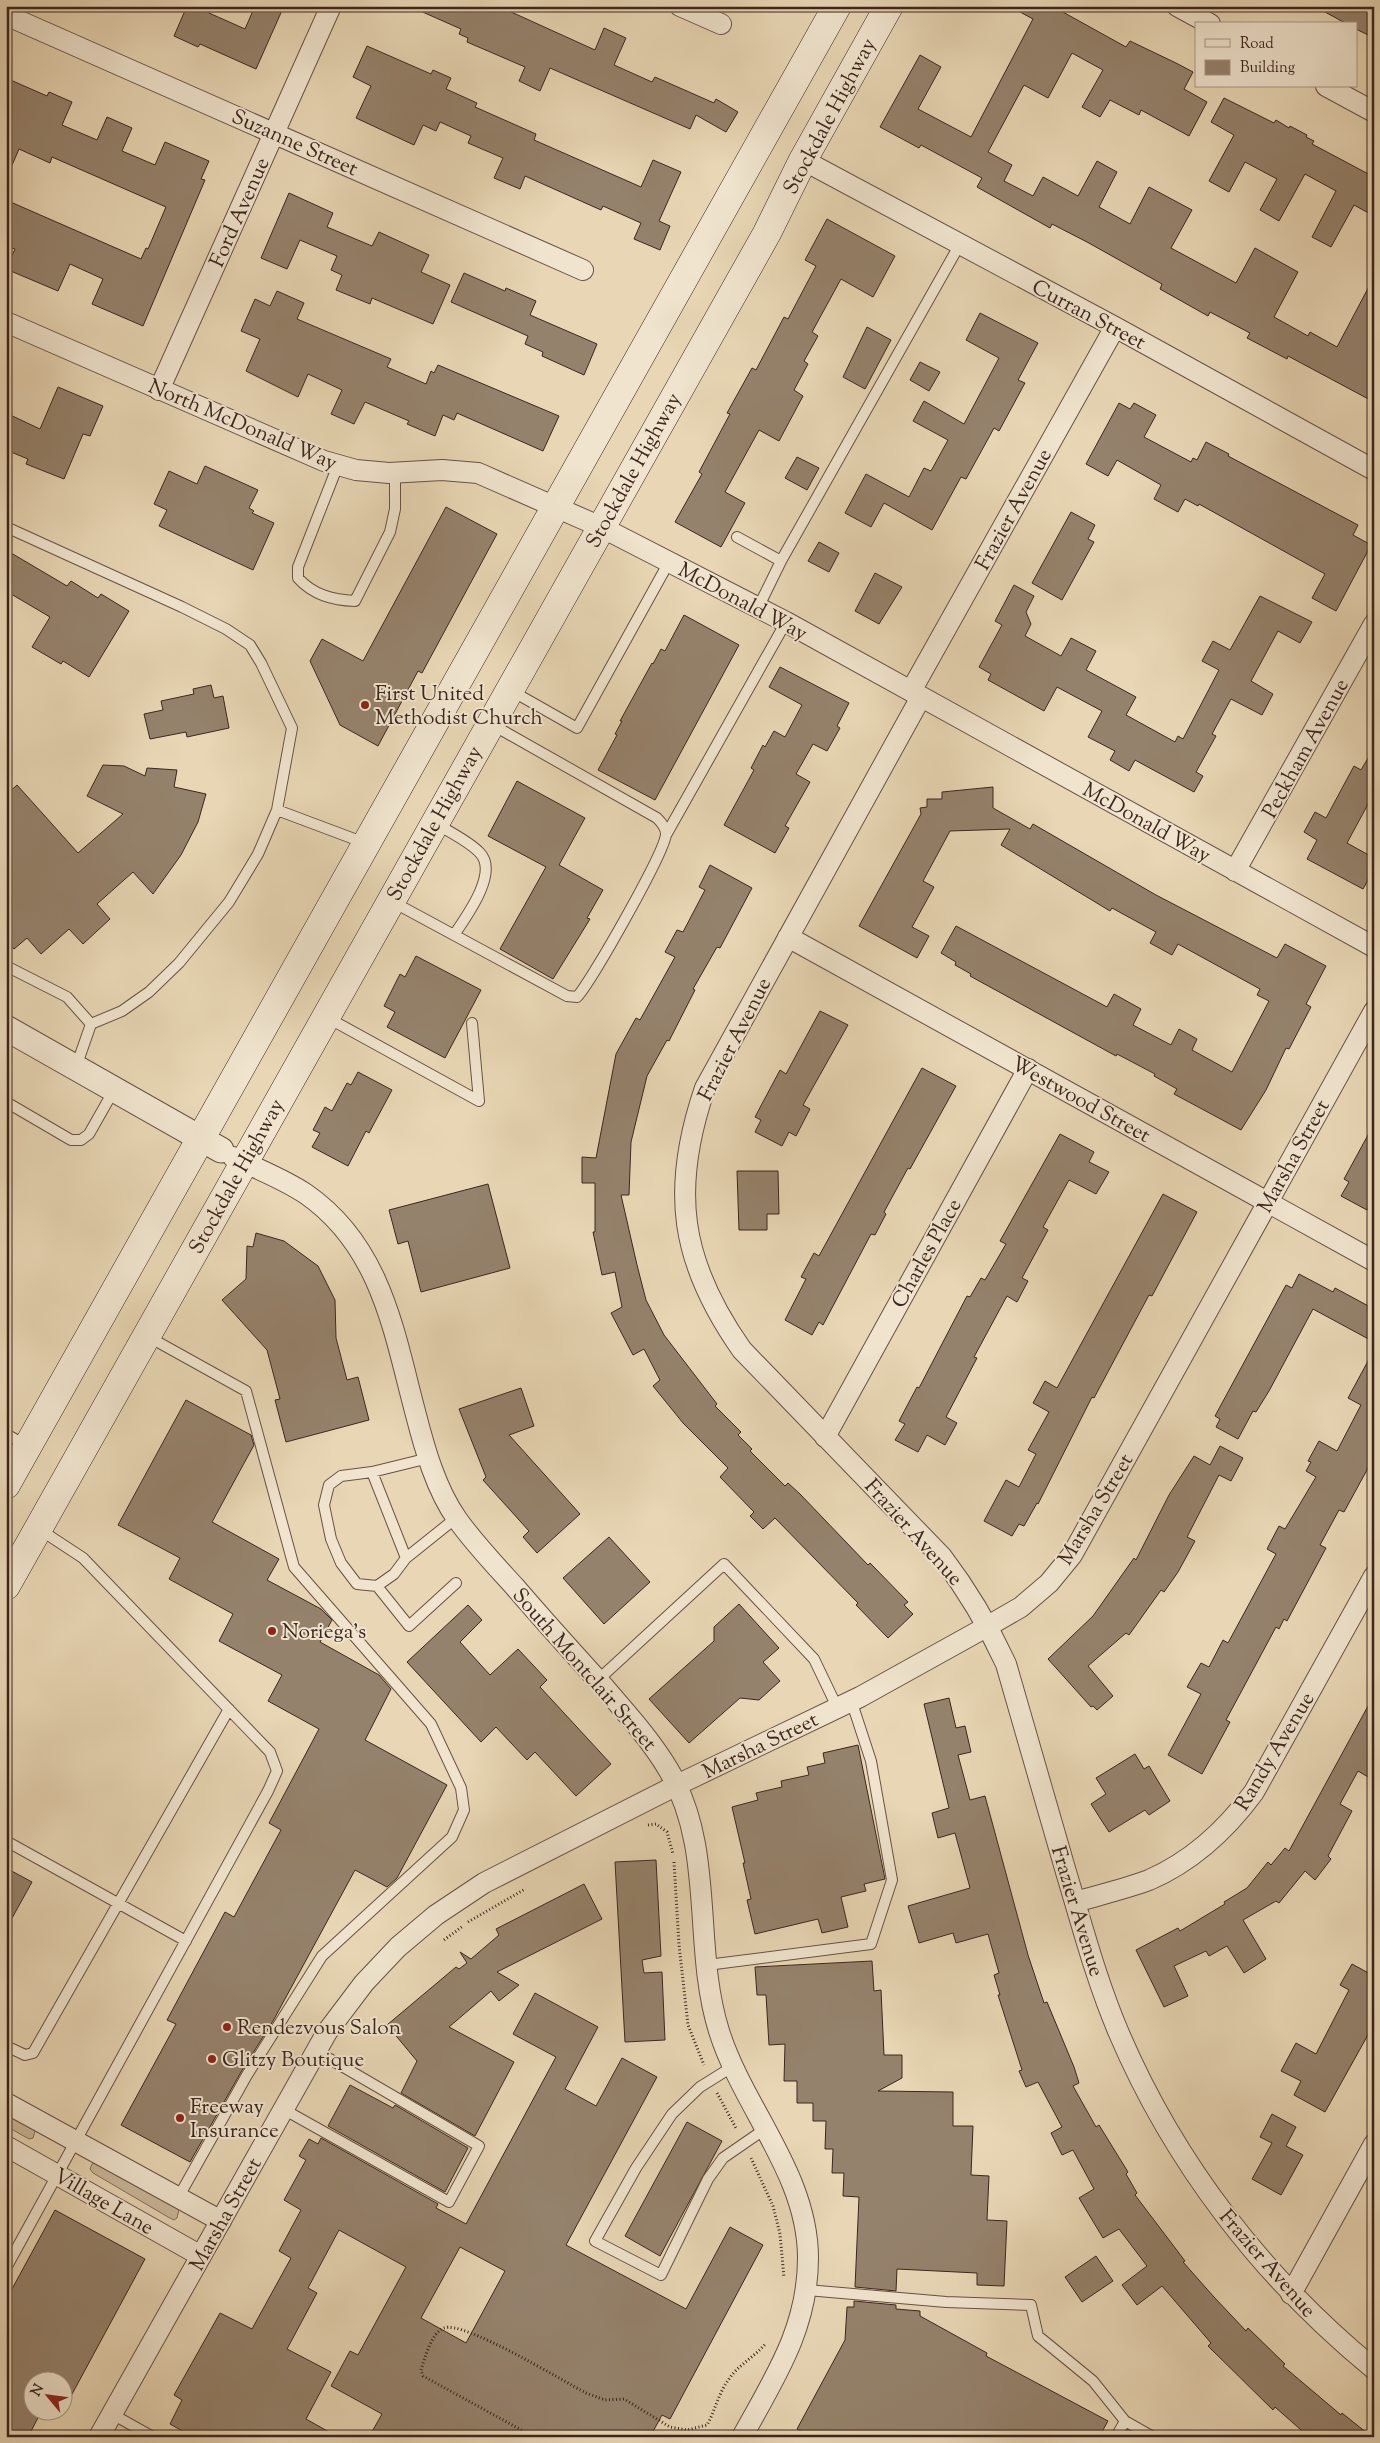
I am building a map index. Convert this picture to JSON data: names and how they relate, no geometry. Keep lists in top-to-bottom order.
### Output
{
  "streets": {
    "main road": ["Stockdale Highway"],
    "street": [
      "Suzanne Street",
      "Ford Avenue",
      "Curran Street",
      "North McDonald Way",
      "Frazier Avenue",
      "McDonald Way",
      "Peckham Avenue",
      "Westwood Street",
      "Marsha Street",
      "Charles Place",
      "South Montclair Street",
      "Randy Avenue",
      "Village Lane"
    ]
  },
  "crossings": [
    ["Stockdale Highway", "Curran Street"],
    ["Stockdale Highway", "North McDonald Way"],
    ["Stockdale Highway", "McDonald Way"],
    ["Stockdale Highway", "South Montclair Street"],
    ["Suzanne Street", "Ford Avenue"],
    ["Ford Avenue", "North McDonald Way"],
    ["Curran Street", "Frazier Avenue"],
    ["North McDonald Way", "McDonald Way"],
    ["Frazier Avenue", "McDonald Way"],
    ["Frazier Avenue", "Westwood Street"],
    ["Frazier Avenue", "Marsha Street"],
    ["Frazier Avenue", "Charles Place"],
    ["Frazier Avenue", "Randy Avenue"],
    ["McDonald Way", "Peckham Avenue"],
    ["Westwood Street", "Marsha Street"],
    ["Westwood Street", "Charles Place"],
    ["Marsha Street", "South Montclair Street"],
    ["Marsha Street", "Village Lane"]
  ],
  "places": [
    "First United Methodist Church",
    "Noriega's",
    "Rendezvous Salon",
    "Glitzy Boutique",
    "Freeway Insurance"
  ],
  "legend": ["Road", "Building"],
  "north": "top left"
}
